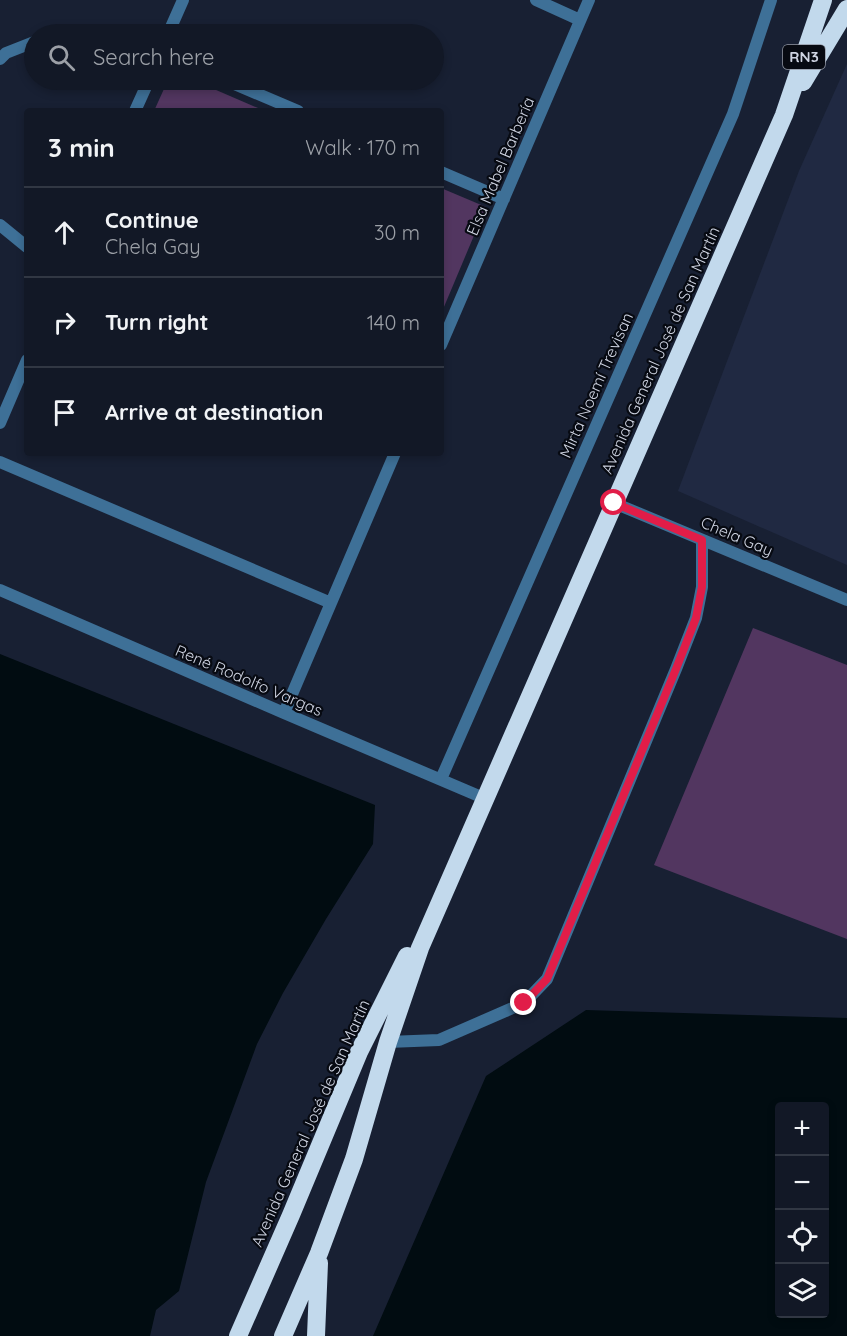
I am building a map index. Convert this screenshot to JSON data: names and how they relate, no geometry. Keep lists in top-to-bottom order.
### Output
{
  "streets": {
    "highway": ["RN3", "Avenida General José de San Martín"],
    "street": [
      "Elsa Mabel Barbería",
      "Mirta Noemí Trevisan",
      "Chela Gay",
      "René Rodolfo Vargas"
    ]
  },
  "crossings": [
    ["Avenida General José de San Martín", "Chela Gay"],
    ["Avenida General José de San Martín", "René Rodolfo Vargas"],
    ["Mirta Noemí Trevisan", "René Rodolfo Vargas"]
  ],
  "page": {
    "search": "Search here",
    "heading": ["3 min", "Walk · 170 m"],
    "list": [
      ["Continue", "Chela Gay", "30 m"],
      ["Turn right", "140 m"],
      "Arrive at destination"
    ],
    "map_buttons": ["+", "−"]
  }
}
